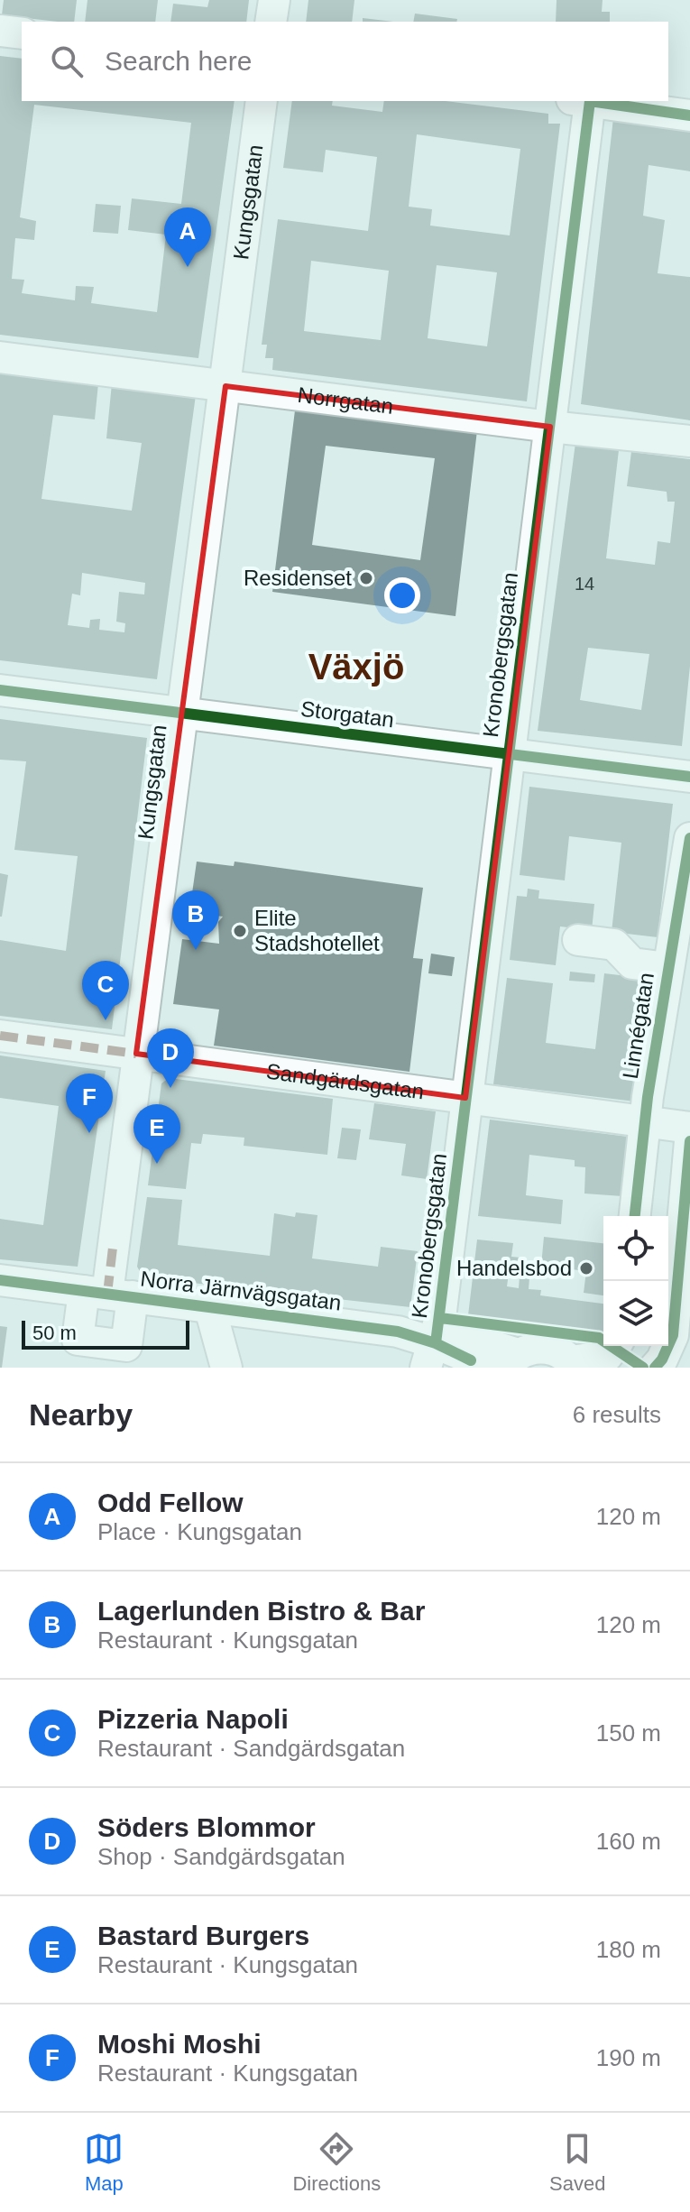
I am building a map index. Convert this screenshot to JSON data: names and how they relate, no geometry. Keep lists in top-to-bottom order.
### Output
{
  "streets": {
    "street": [
      "Kungsgatan",
      "Norrgatan",
      "Kronobergsgatan",
      "Storgatan",
      "Linnégatan",
      "Sandgärdsgatan",
      "Norra Järnvägsgatan"
    ]
  },
  "crossings": [
    ["Kungsgatan", "Norrgatan"],
    ["Kungsgatan", "Storgatan"],
    ["Kungsgatan", "Sandgärdsgatan"],
    ["Kungsgatan", "Norra Järnvägsgatan"],
    ["Norrgatan", "Kronobergsgatan"],
    ["Kronobergsgatan", "Storgatan"],
    ["Kronobergsgatan", "Sandgärdsgatan"],
    ["Kronobergsgatan", "Norra Järnvägsgatan"],
    ["Linnégatan", "Sandgärdsgatan"]
  ],
  "districts": ["Växjö"],
  "places": ["Residenset", "Elite Stadshotellet", "Handelsbod"],
  "house_numbers": ["14"],
  "scale_bar": "50 m",
  "page": {
    "search": "Search here",
    "pins": [
      "A",
      "B",
      "C",
      "D",
      "F",
      "E"
    ],
    "scale": "50 m",
    "heading": ["Nearby", "6 results"],
    "list": [
      {
        "mark": "A",
        "name": "Odd Fellow",
        "note": "Place · Kungsgatan",
        "value": "120 m"
      },
      {
        "mark": "B",
        "name": "Lagerlunden Bistro & Bar",
        "note": "Restaurant · Kungsgatan",
        "value": "120 m"
      },
      {
        "mark": "C",
        "name": "Pizzeria Napoli",
        "note": "Restaurant · Sandgärdsgatan",
        "value": "150 m"
      },
      {
        "mark": "D",
        "name": "Söders Blommor",
        "note": "Shop · Sandgärdsgatan",
        "value": "160 m"
      },
      {
        "mark": "E",
        "name": "Bastard Burgers",
        "note": "Restaurant · Kungsgatan",
        "value": "180 m"
      },
      {
        "mark": "F",
        "name": "Moshi Moshi",
        "note": "Restaurant · Kungsgatan",
        "value": "190 m"
      }
    ],
    "nav": ["Map", "Directions", "Saved"]
  }
}
